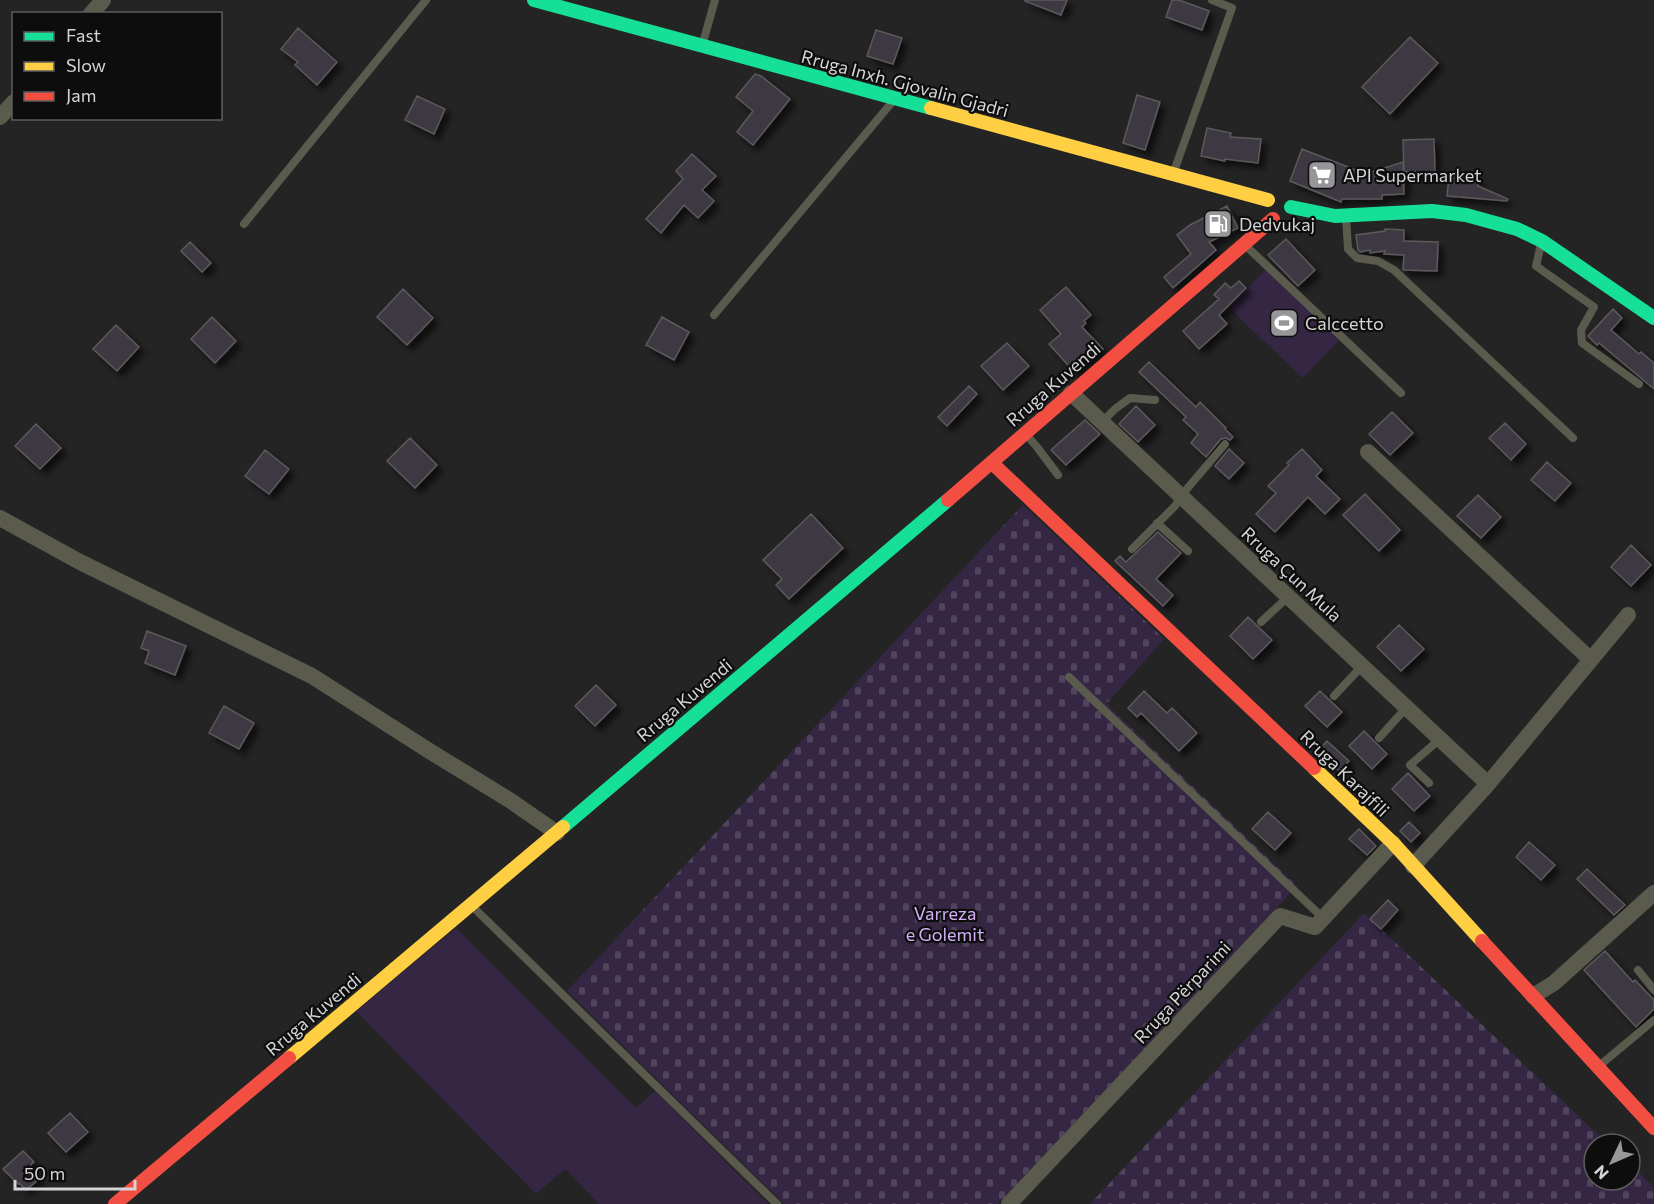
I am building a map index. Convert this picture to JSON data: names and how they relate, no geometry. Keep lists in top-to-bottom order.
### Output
{
  "streets": {
    "street": [
      "Rruga Inxh. Gjovalin Gjadri",
      "Rruga Kuvendi",
      "Rruga Çun Mula",
      "Rruga Karajfili",
      "Rruga Përparimi"
    ]
  },
  "crossings": [
    ["Rruga Inxh. Gjovalin Gjadri", "Rruga Kuvendi"],
    ["Rruga Kuvendi", "Rruga Çun Mula"],
    ["Rruga Kuvendi", "Rruga Karajfili"]
  ],
  "parks": ["Varreza e Golemit"],
  "places": {
    "supermarket": ["API Supermarket"],
    "fuel station": ["Dedvukaj"],
    "sports": ["Calccetto"]
  },
  "legend": ["Fast", "Slow", "Jam"],
  "scale_bar": "50 m",
  "north": "bottom left"
}
